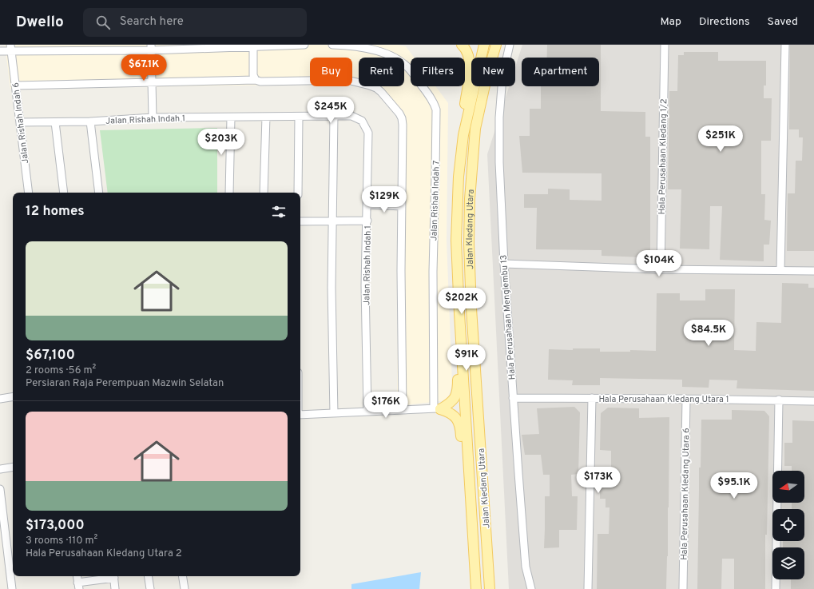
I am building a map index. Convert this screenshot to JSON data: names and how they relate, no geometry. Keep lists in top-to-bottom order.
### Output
{
  "streets": {
    "main road": ["Jalan Kledang Utara"],
    "street": [
      "Jalan Rishah Indah 1",
      "Jalan Rishah Indah 6",
      "Hala Perusahaan Kledang 1/2",
      "Jalan Rishah Indah 7",
      "Hala Perusahaan Menglembu 13",
      "Hala Perusahaan Kledang Utara 1",
      "Hala Perusahaan Kledang Utara 6"
    ]
  },
  "crossings": [
    ["Jalan Rishah Indah 1", "Jalan Rishah Indah 6"],
    ["Hala Perusahaan Menglembu 13", "Hala Perusahaan Kledang Utara 1"],
    ["Hala Perusahaan Kledang Utara 1", "Hala Perusahaan Kledang Utara 6"]
  ],
  "north": "left",
  "page": {
    "header": "Dwello",
    "search": "Search here",
    "nav": ["Map", "Directions", "Saved"],
    "price": [
      "$67.1K",
      "$245K",
      "$251K",
      "$203K",
      "$129K",
      "$104K",
      "$202K",
      "$84.5K",
      "$91K",
      "$176K",
      "$173K",
      "$95.1K"
    ],
    "chip": [
      "Buy",
      "Rent",
      "Filters",
      "New",
      "Apartment"
    ],
    "heading": "12 homes",
    "list": [
      {
        "name": "$67,100",
        "note": "2 rooms · 56 m² · Persiaran Raja Perempuan Mazwin Selatan"
      },
      {
        "name": "$173,000",
        "note": "3 rooms · 110 m² · Hala Perusahaan Kledang Utara 2"
      }
    ]
  }
}
